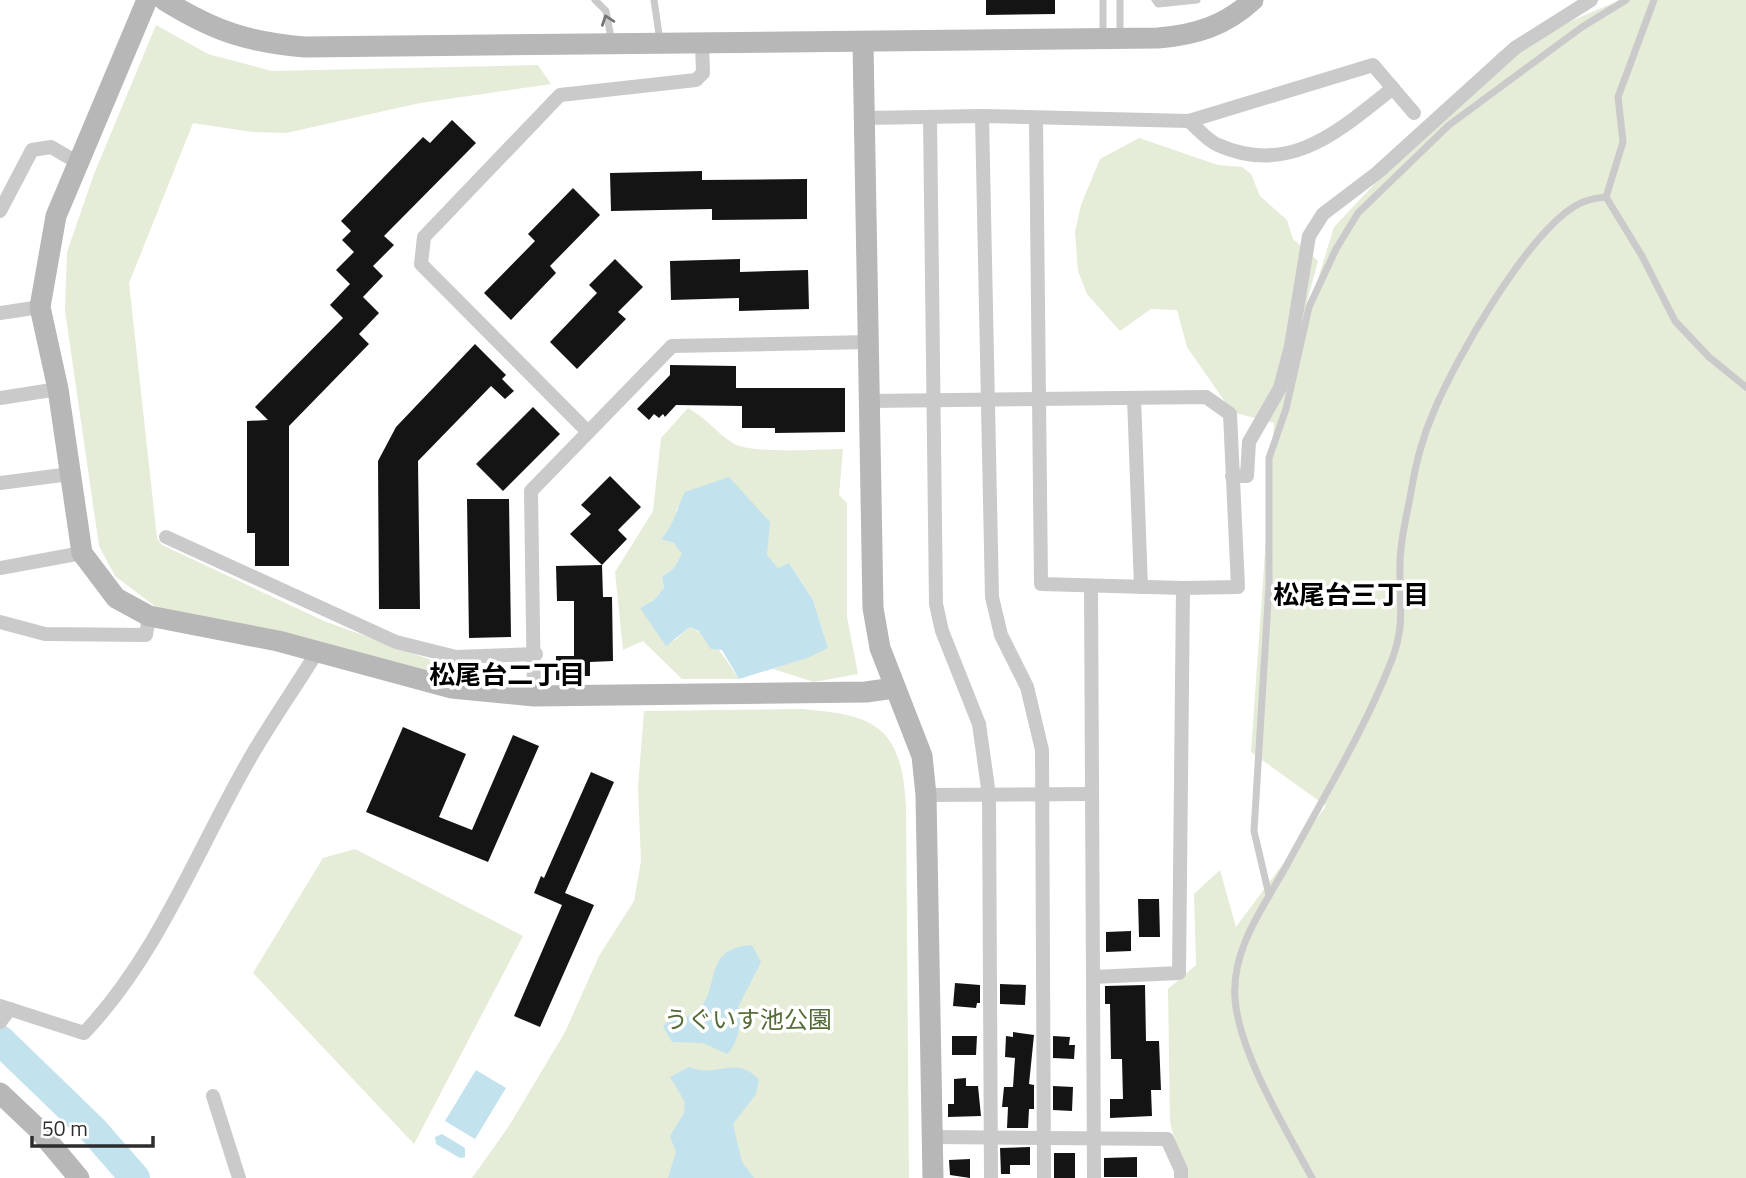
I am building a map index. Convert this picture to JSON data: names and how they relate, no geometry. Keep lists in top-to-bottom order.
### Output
{
  "districts": ["松尾台三丁目", "松尾台二丁目"],
  "parks": ["うぐいす池公園"],
  "scale_bar": "50 m"
}
